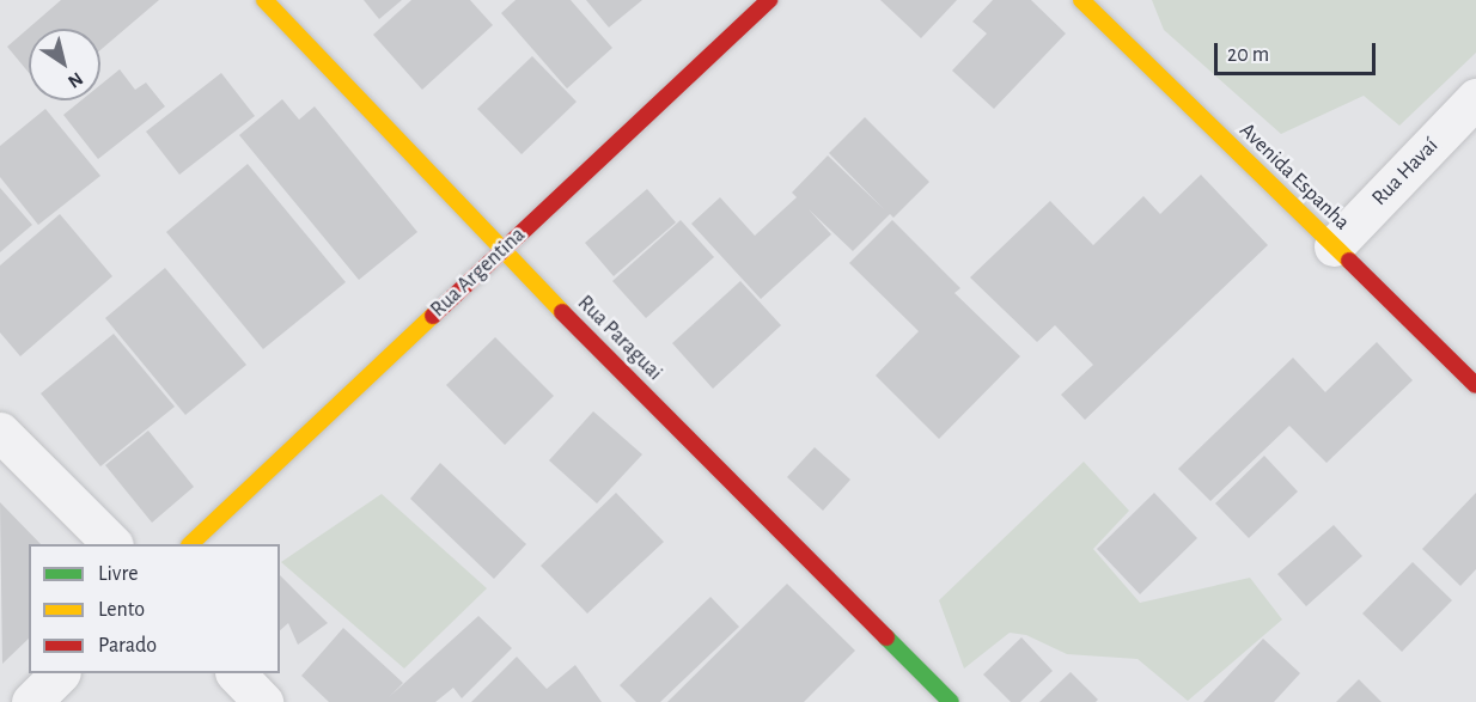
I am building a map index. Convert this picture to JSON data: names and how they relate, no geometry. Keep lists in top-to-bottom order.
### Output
{
  "streets": {
    "street": [
      "Rua Havaí",
      "Avenida Espanha",
      "Rua Argentina",
      "Rua Paraguai"
    ]
  },
  "crossings": [
    ["Rua Havaí", "Avenida Espanha"],
    ["Rua Argentina", "Rua Paraguai"]
  ],
  "legend": ["Livre", "Lento", "Parado"],
  "scale_bar": "20 m",
  "north": "bottom right"
}
